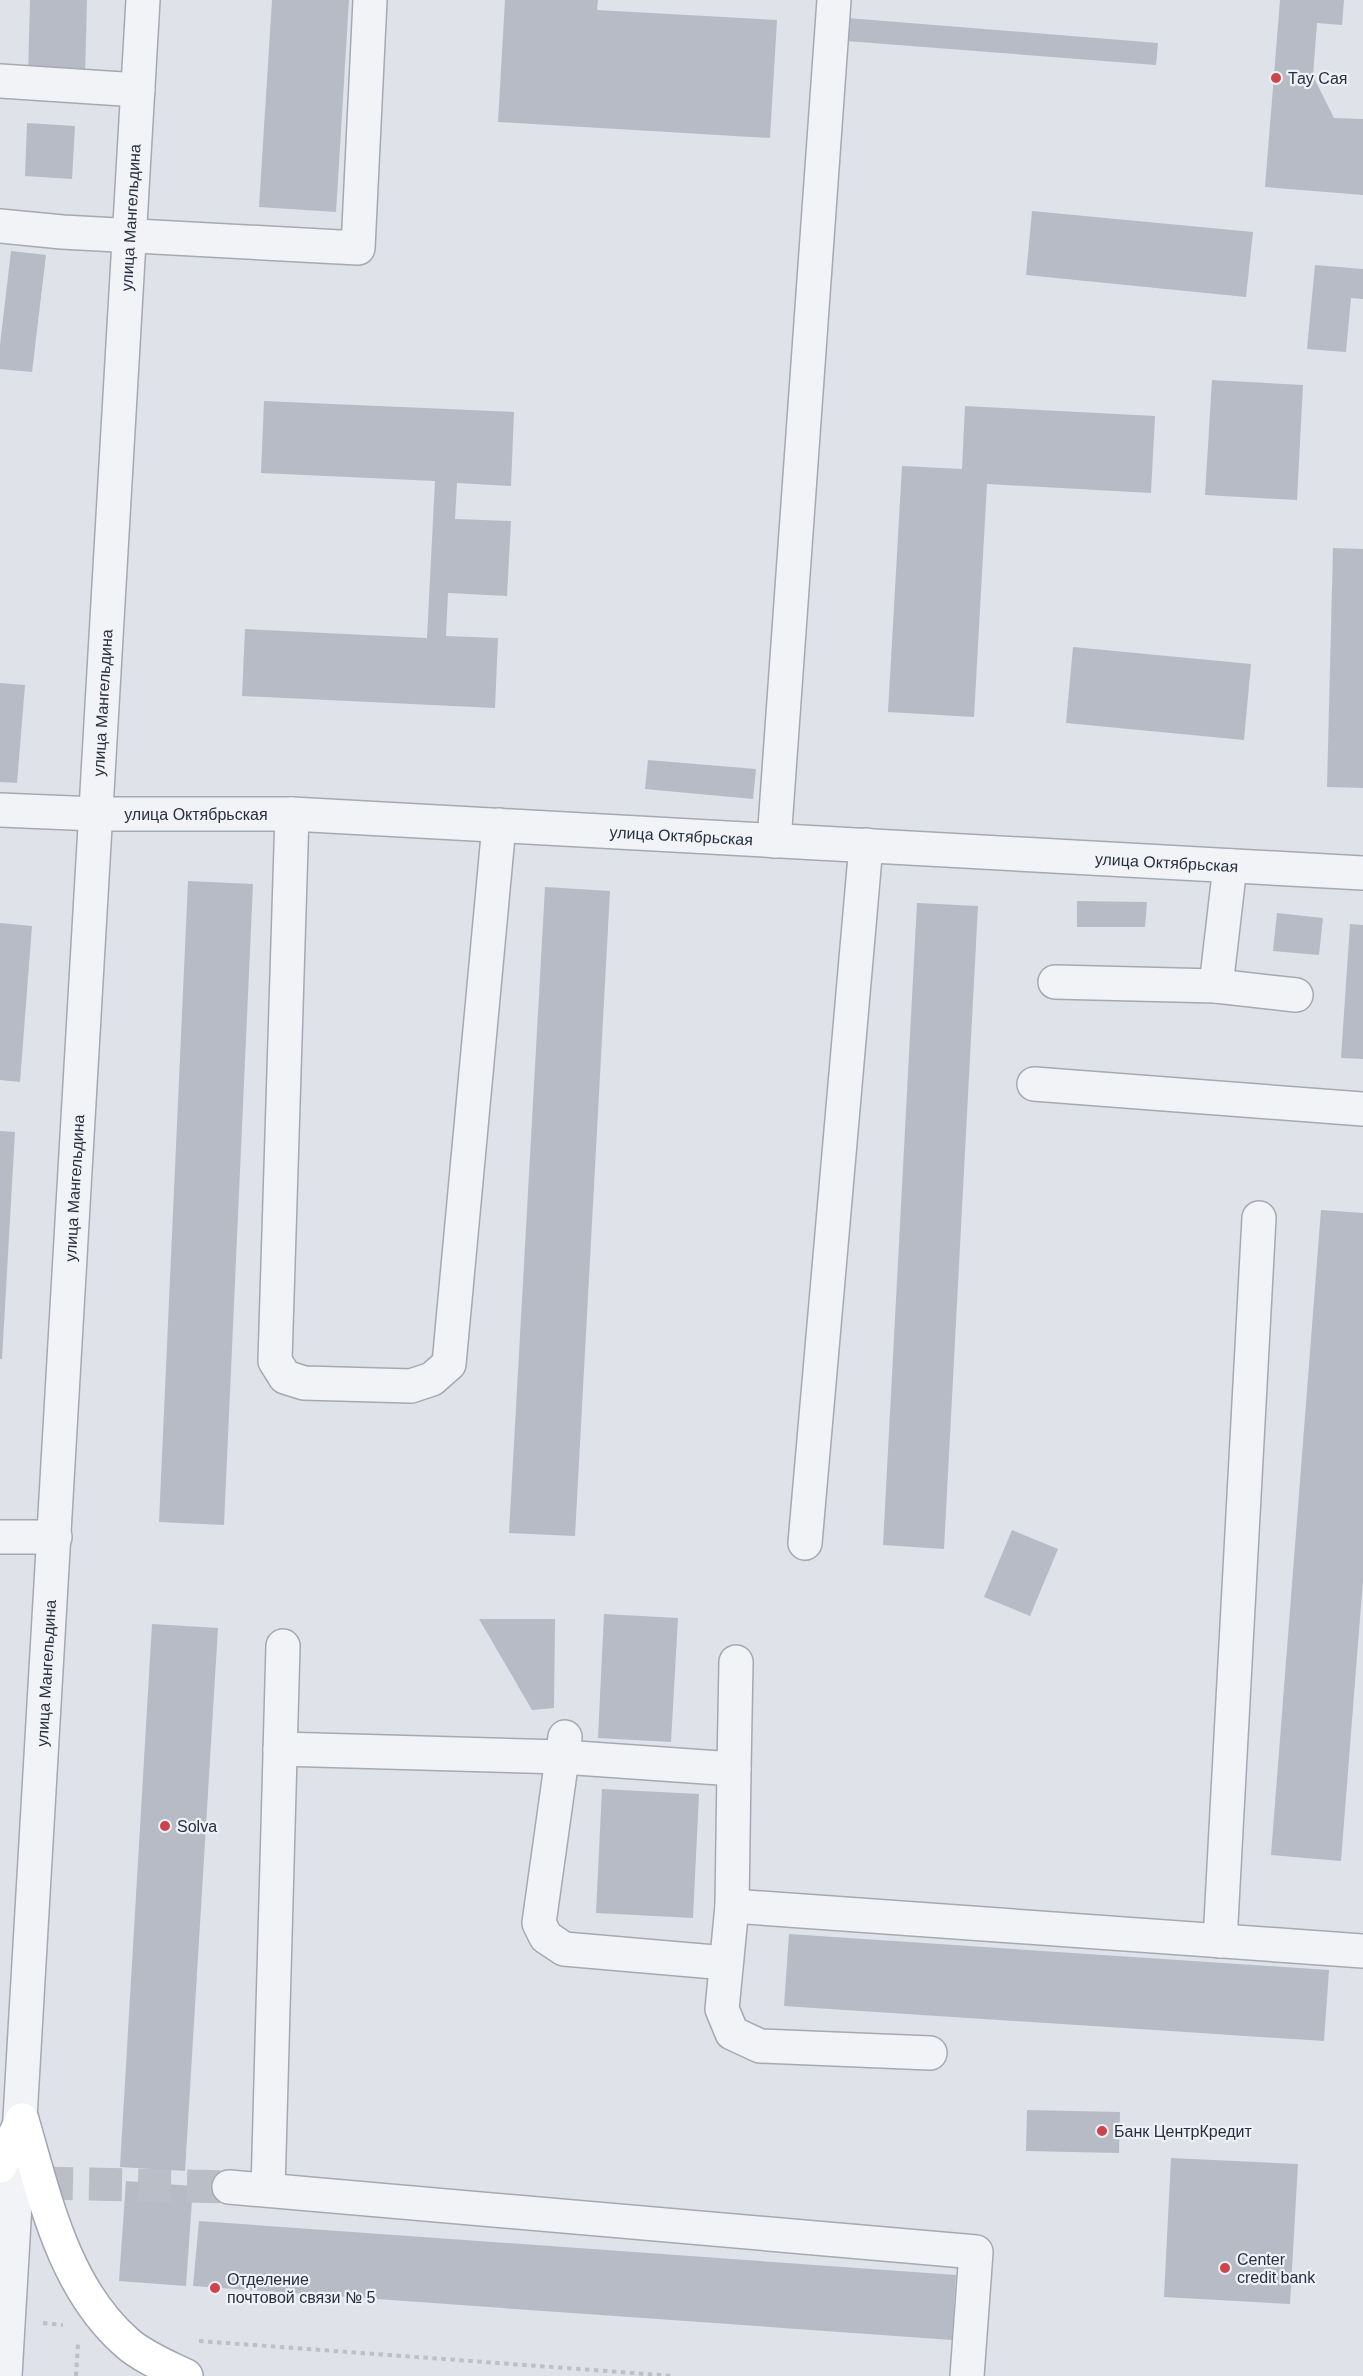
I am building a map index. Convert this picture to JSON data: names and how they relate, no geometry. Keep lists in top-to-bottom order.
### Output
{
  "streets": {
    "street": ["улица Мангельдина", "улица Октябрьская"]
  },
  "crossings": [
    ["улица Мангельдина", "улица Октябрьская"]
  ],
  "places": [
    "Тау Сая",
    "Solva",
    "Банк ЦентрКредит",
    "Center credit bank",
    "Отделение почтовой связи № 5"
  ]
}
